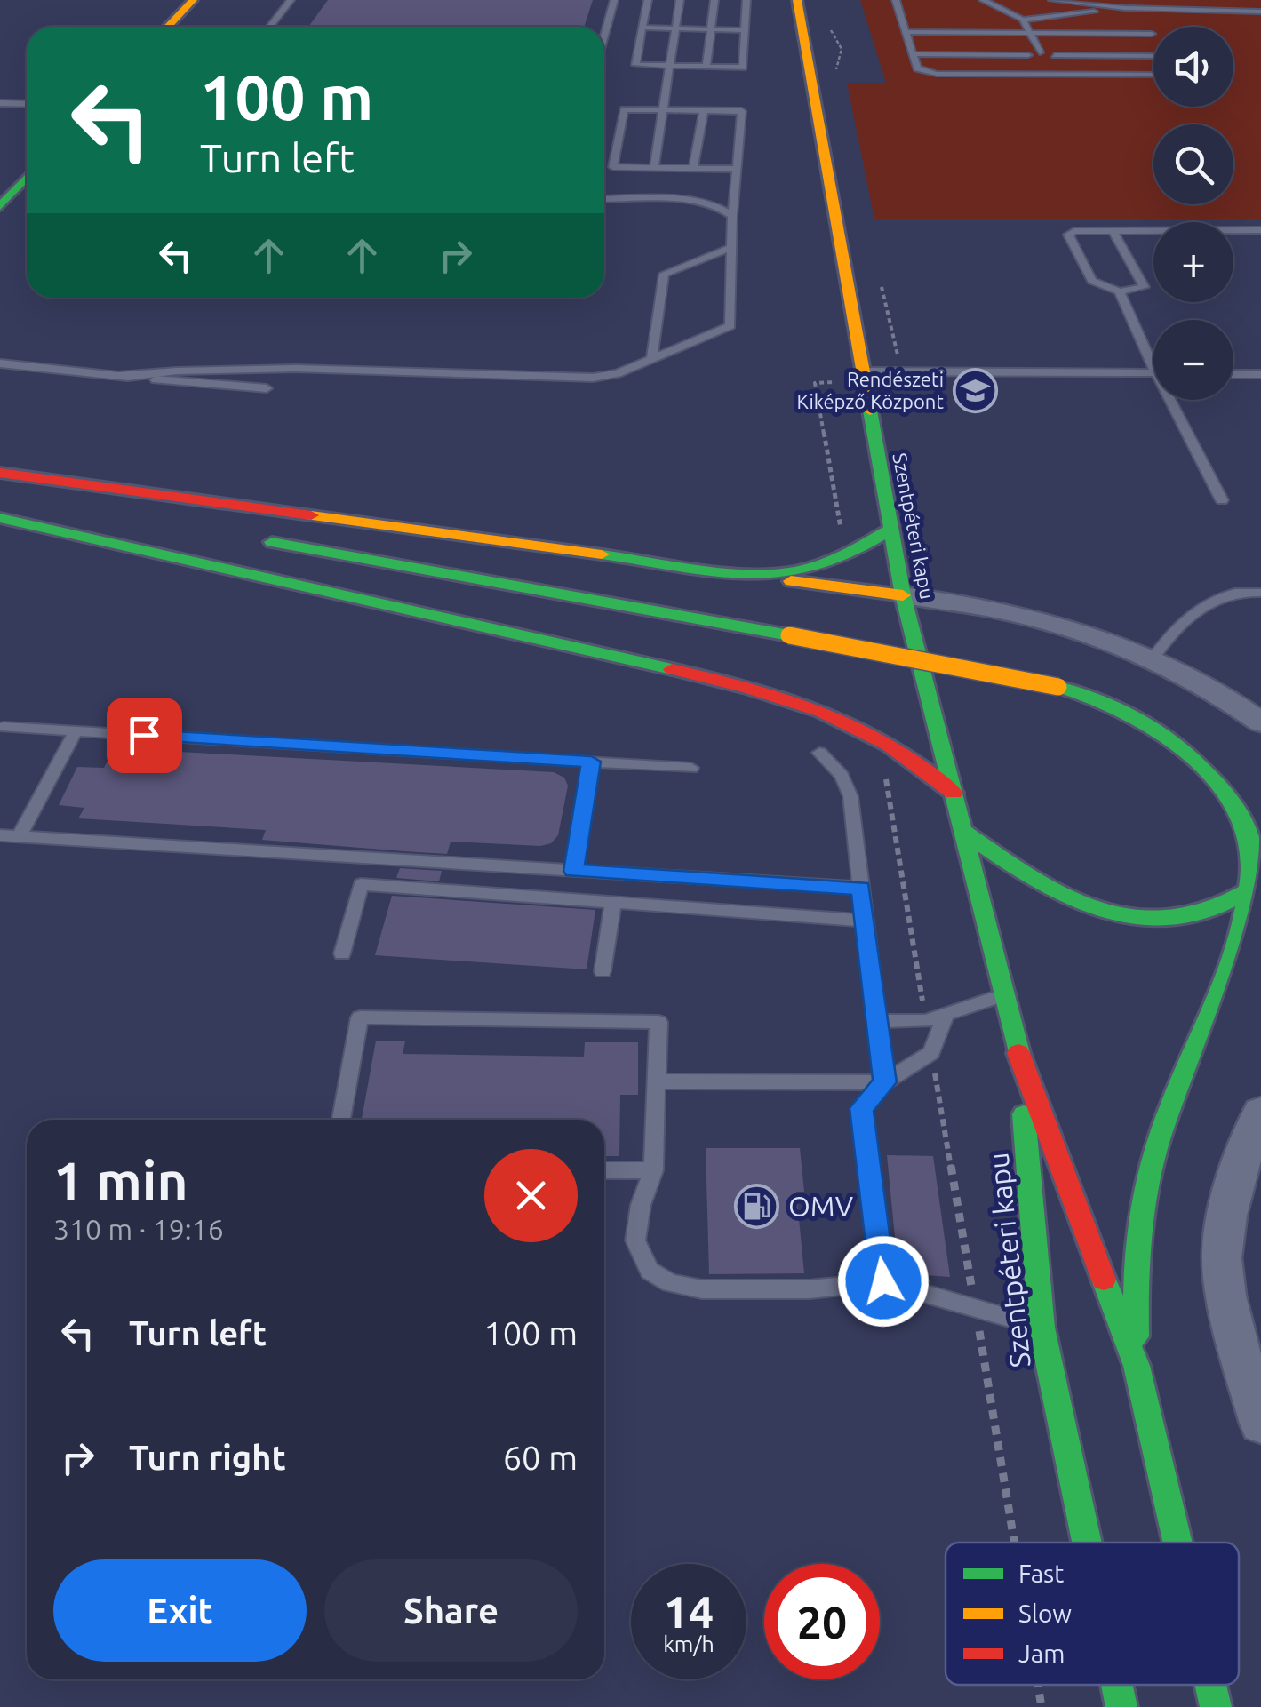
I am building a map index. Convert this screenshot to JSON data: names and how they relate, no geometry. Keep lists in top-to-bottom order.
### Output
{
  "streets": {
    "main road": ["Szentpéteri kapu"]
  },
  "places": {
    "school or university": ["Rendészeti Kiképző Központ"],
    "fuel station": ["OMV"]
  },
  "legend": ["Fast", "Slow", "Jam"],
  "page": {
    "map_buttons": ["+", "−"],
    "turn": ["100 m", "Turn left"],
    "heading": ["1 min", "310 m · 19:16"],
    "list": [
      {
        "name": "Turn left",
        "value": "100 m"
      },
      {
        "name": "Turn right",
        "value": "60 m"
      }
    ],
    "buttons": ["Exit", "Share"],
    "speed": "14 km/h",
    "limit": "20"
  }
}
